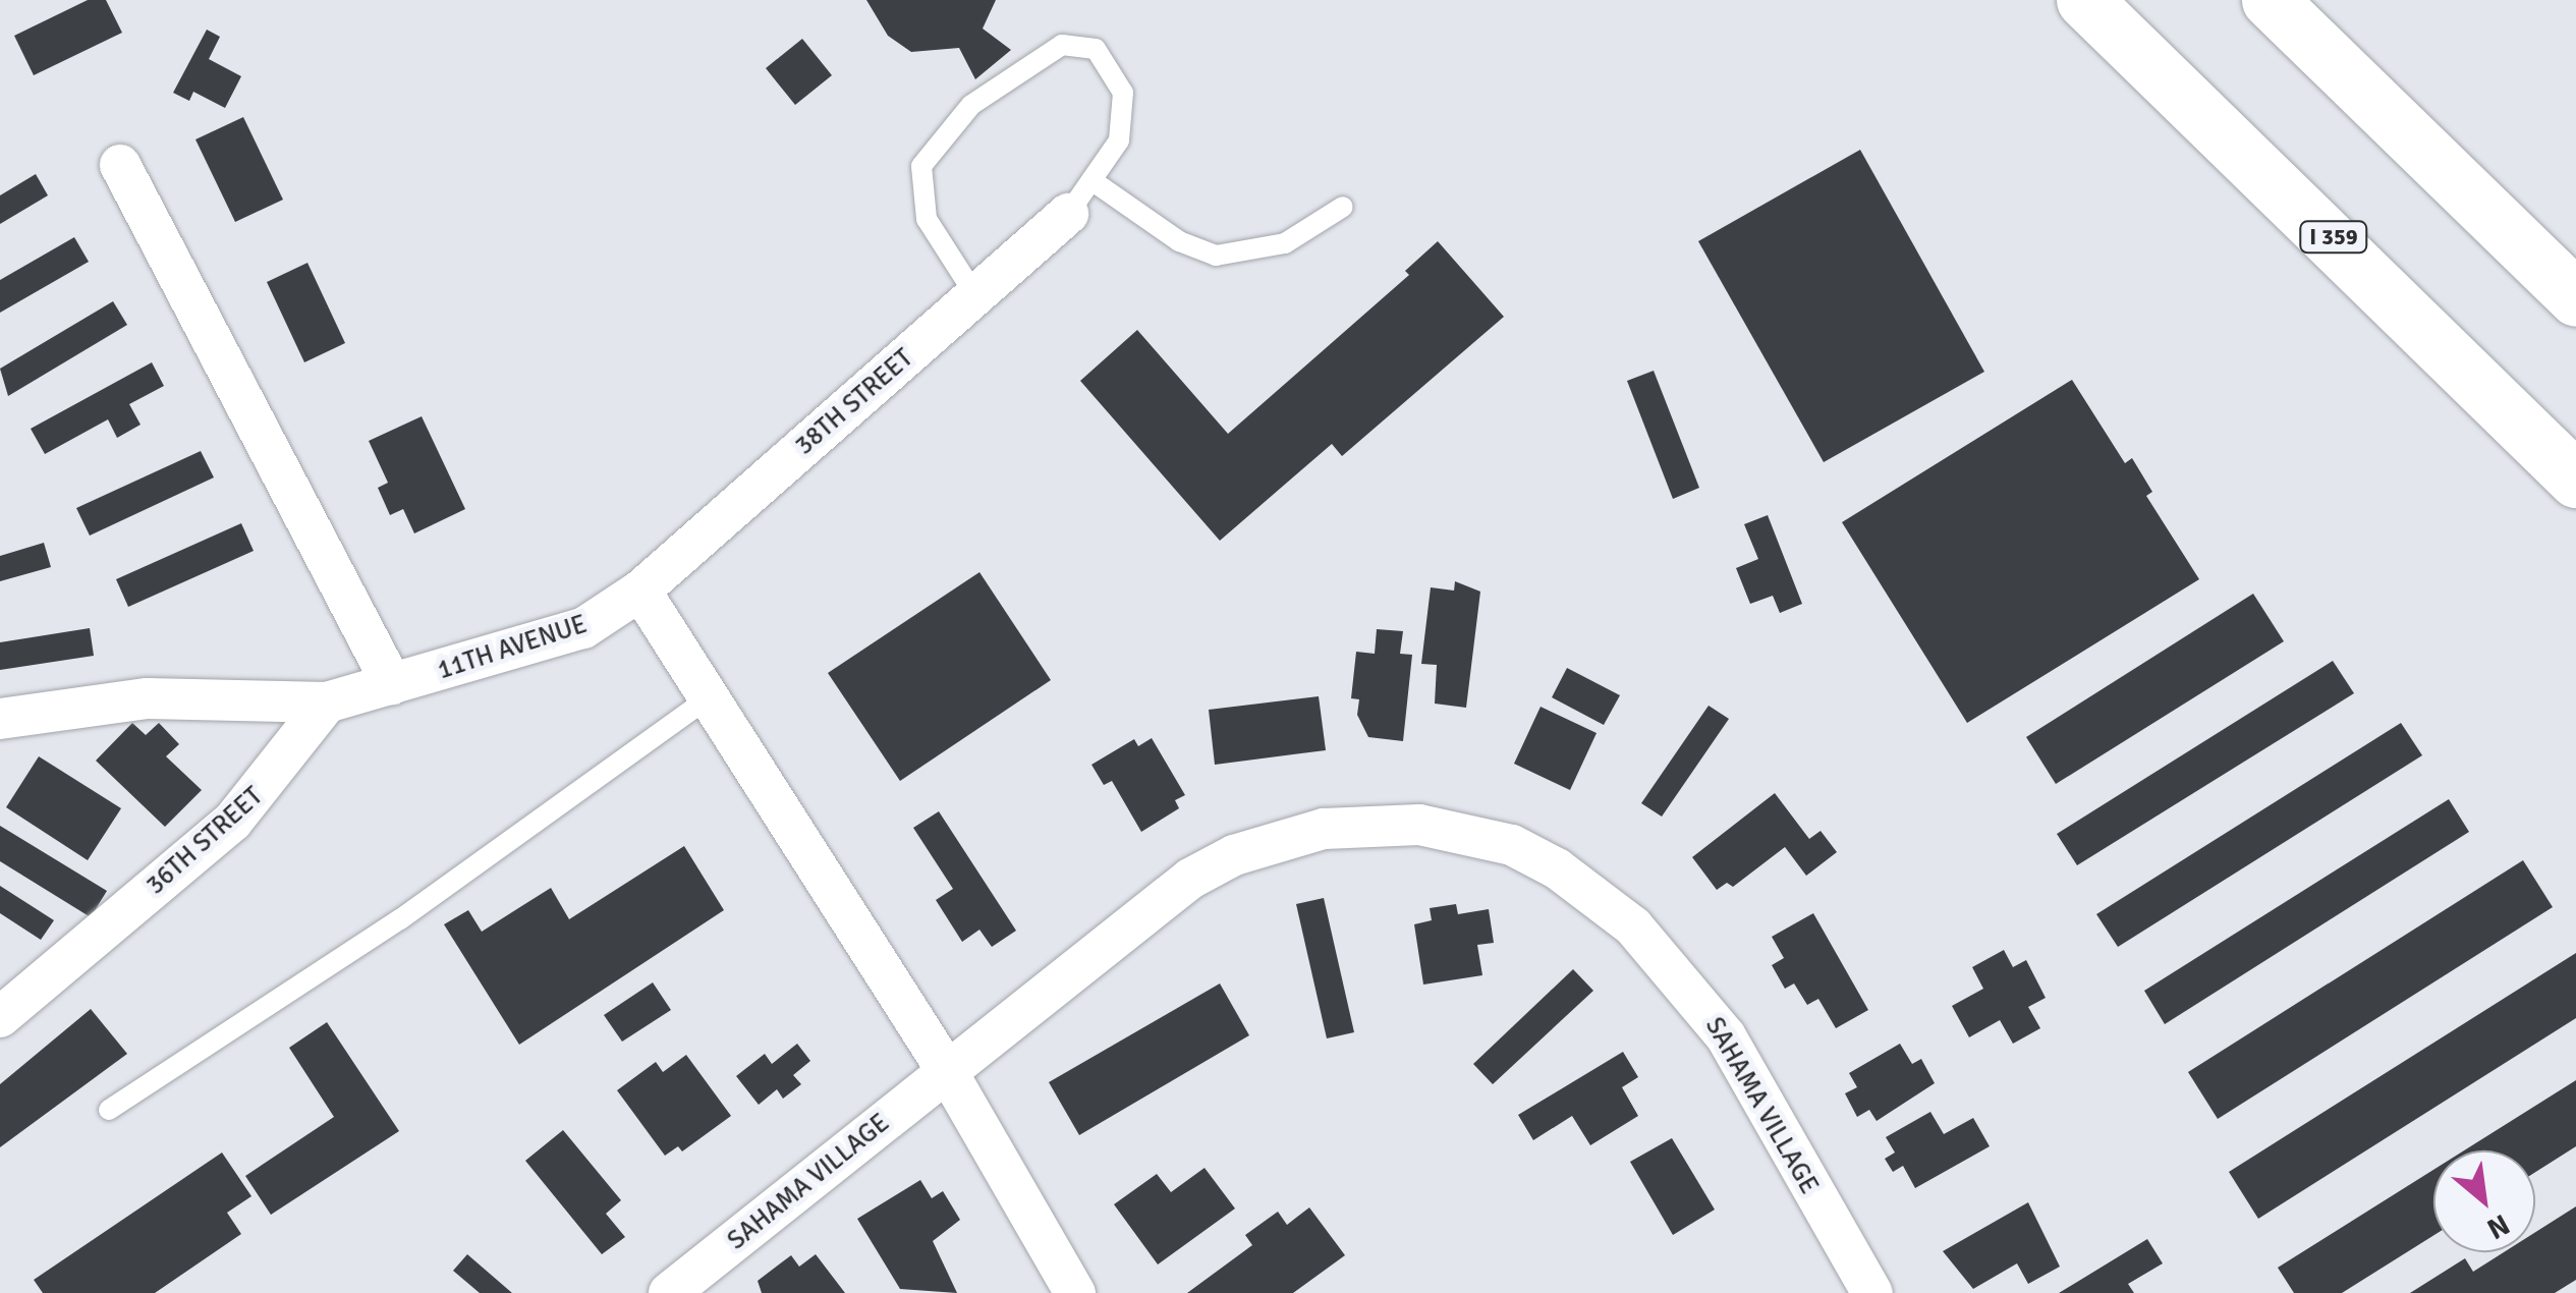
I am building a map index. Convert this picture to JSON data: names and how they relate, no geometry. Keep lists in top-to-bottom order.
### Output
{
  "streets": {
    "highway": ["I 359"],
    "street": [
      "38TH STREET",
      "11TH AVENUE",
      "36TH STREET",
      "SAHAMA VILLAGE"
    ]
  },
  "crossings": [
    ["38TH STREET", "11TH AVENUE"],
    ["11TH AVENUE", "36TH STREET"]
  ],
  "north": "bottom right"
}
